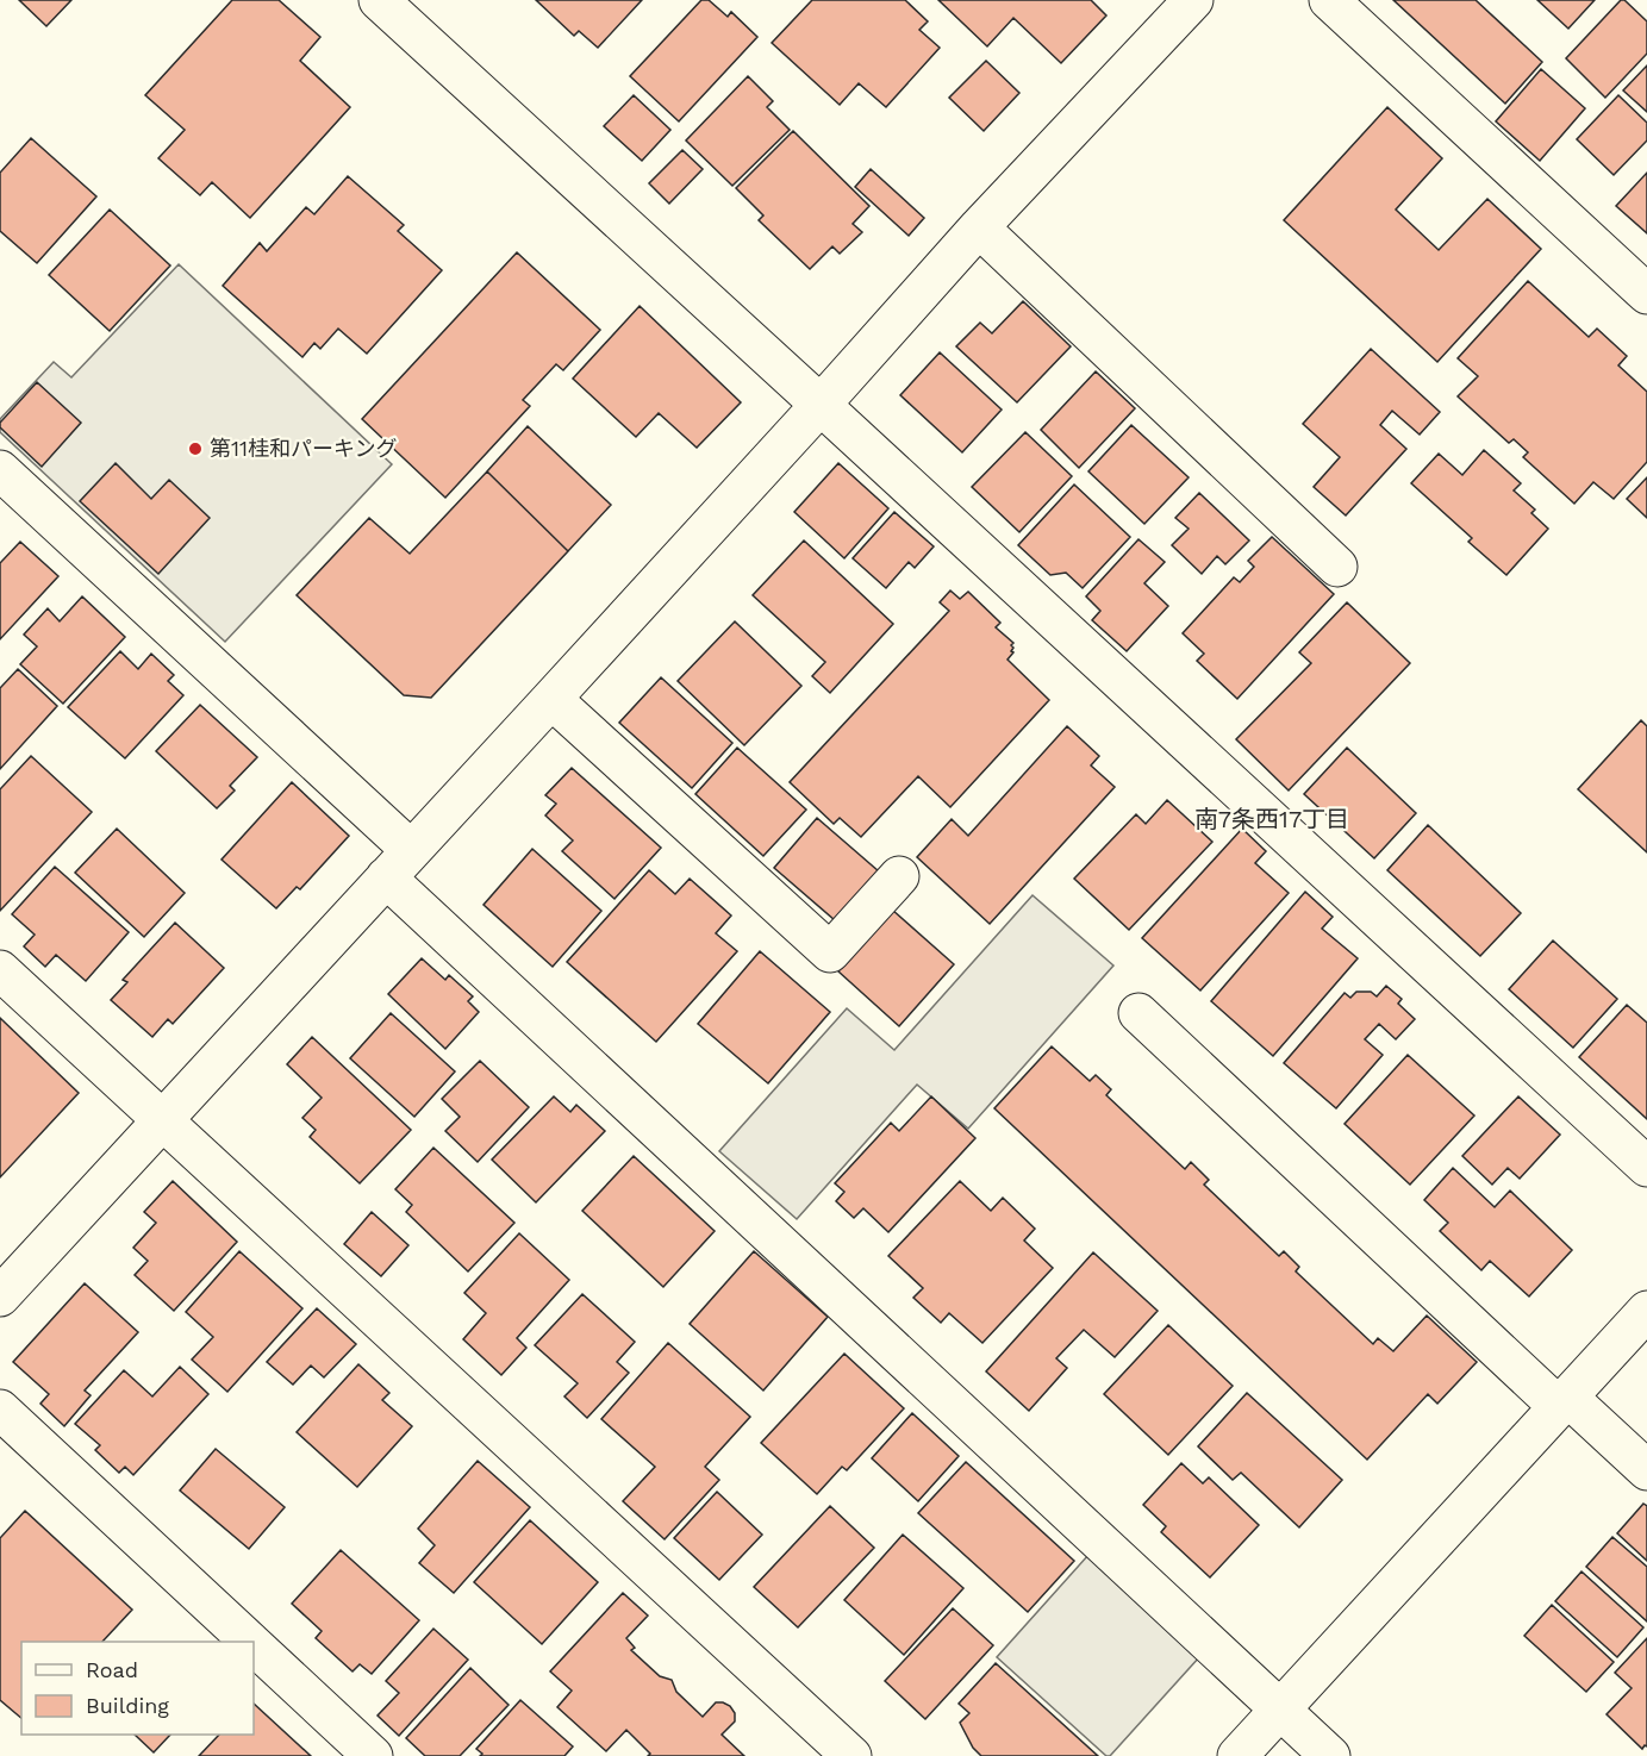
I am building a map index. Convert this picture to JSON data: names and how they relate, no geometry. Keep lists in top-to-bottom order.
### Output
{
  "districts": ["南7条西17丁目"],
  "places": ["第11桂和パーキング"],
  "legend": ["Road", "Building"]
}
